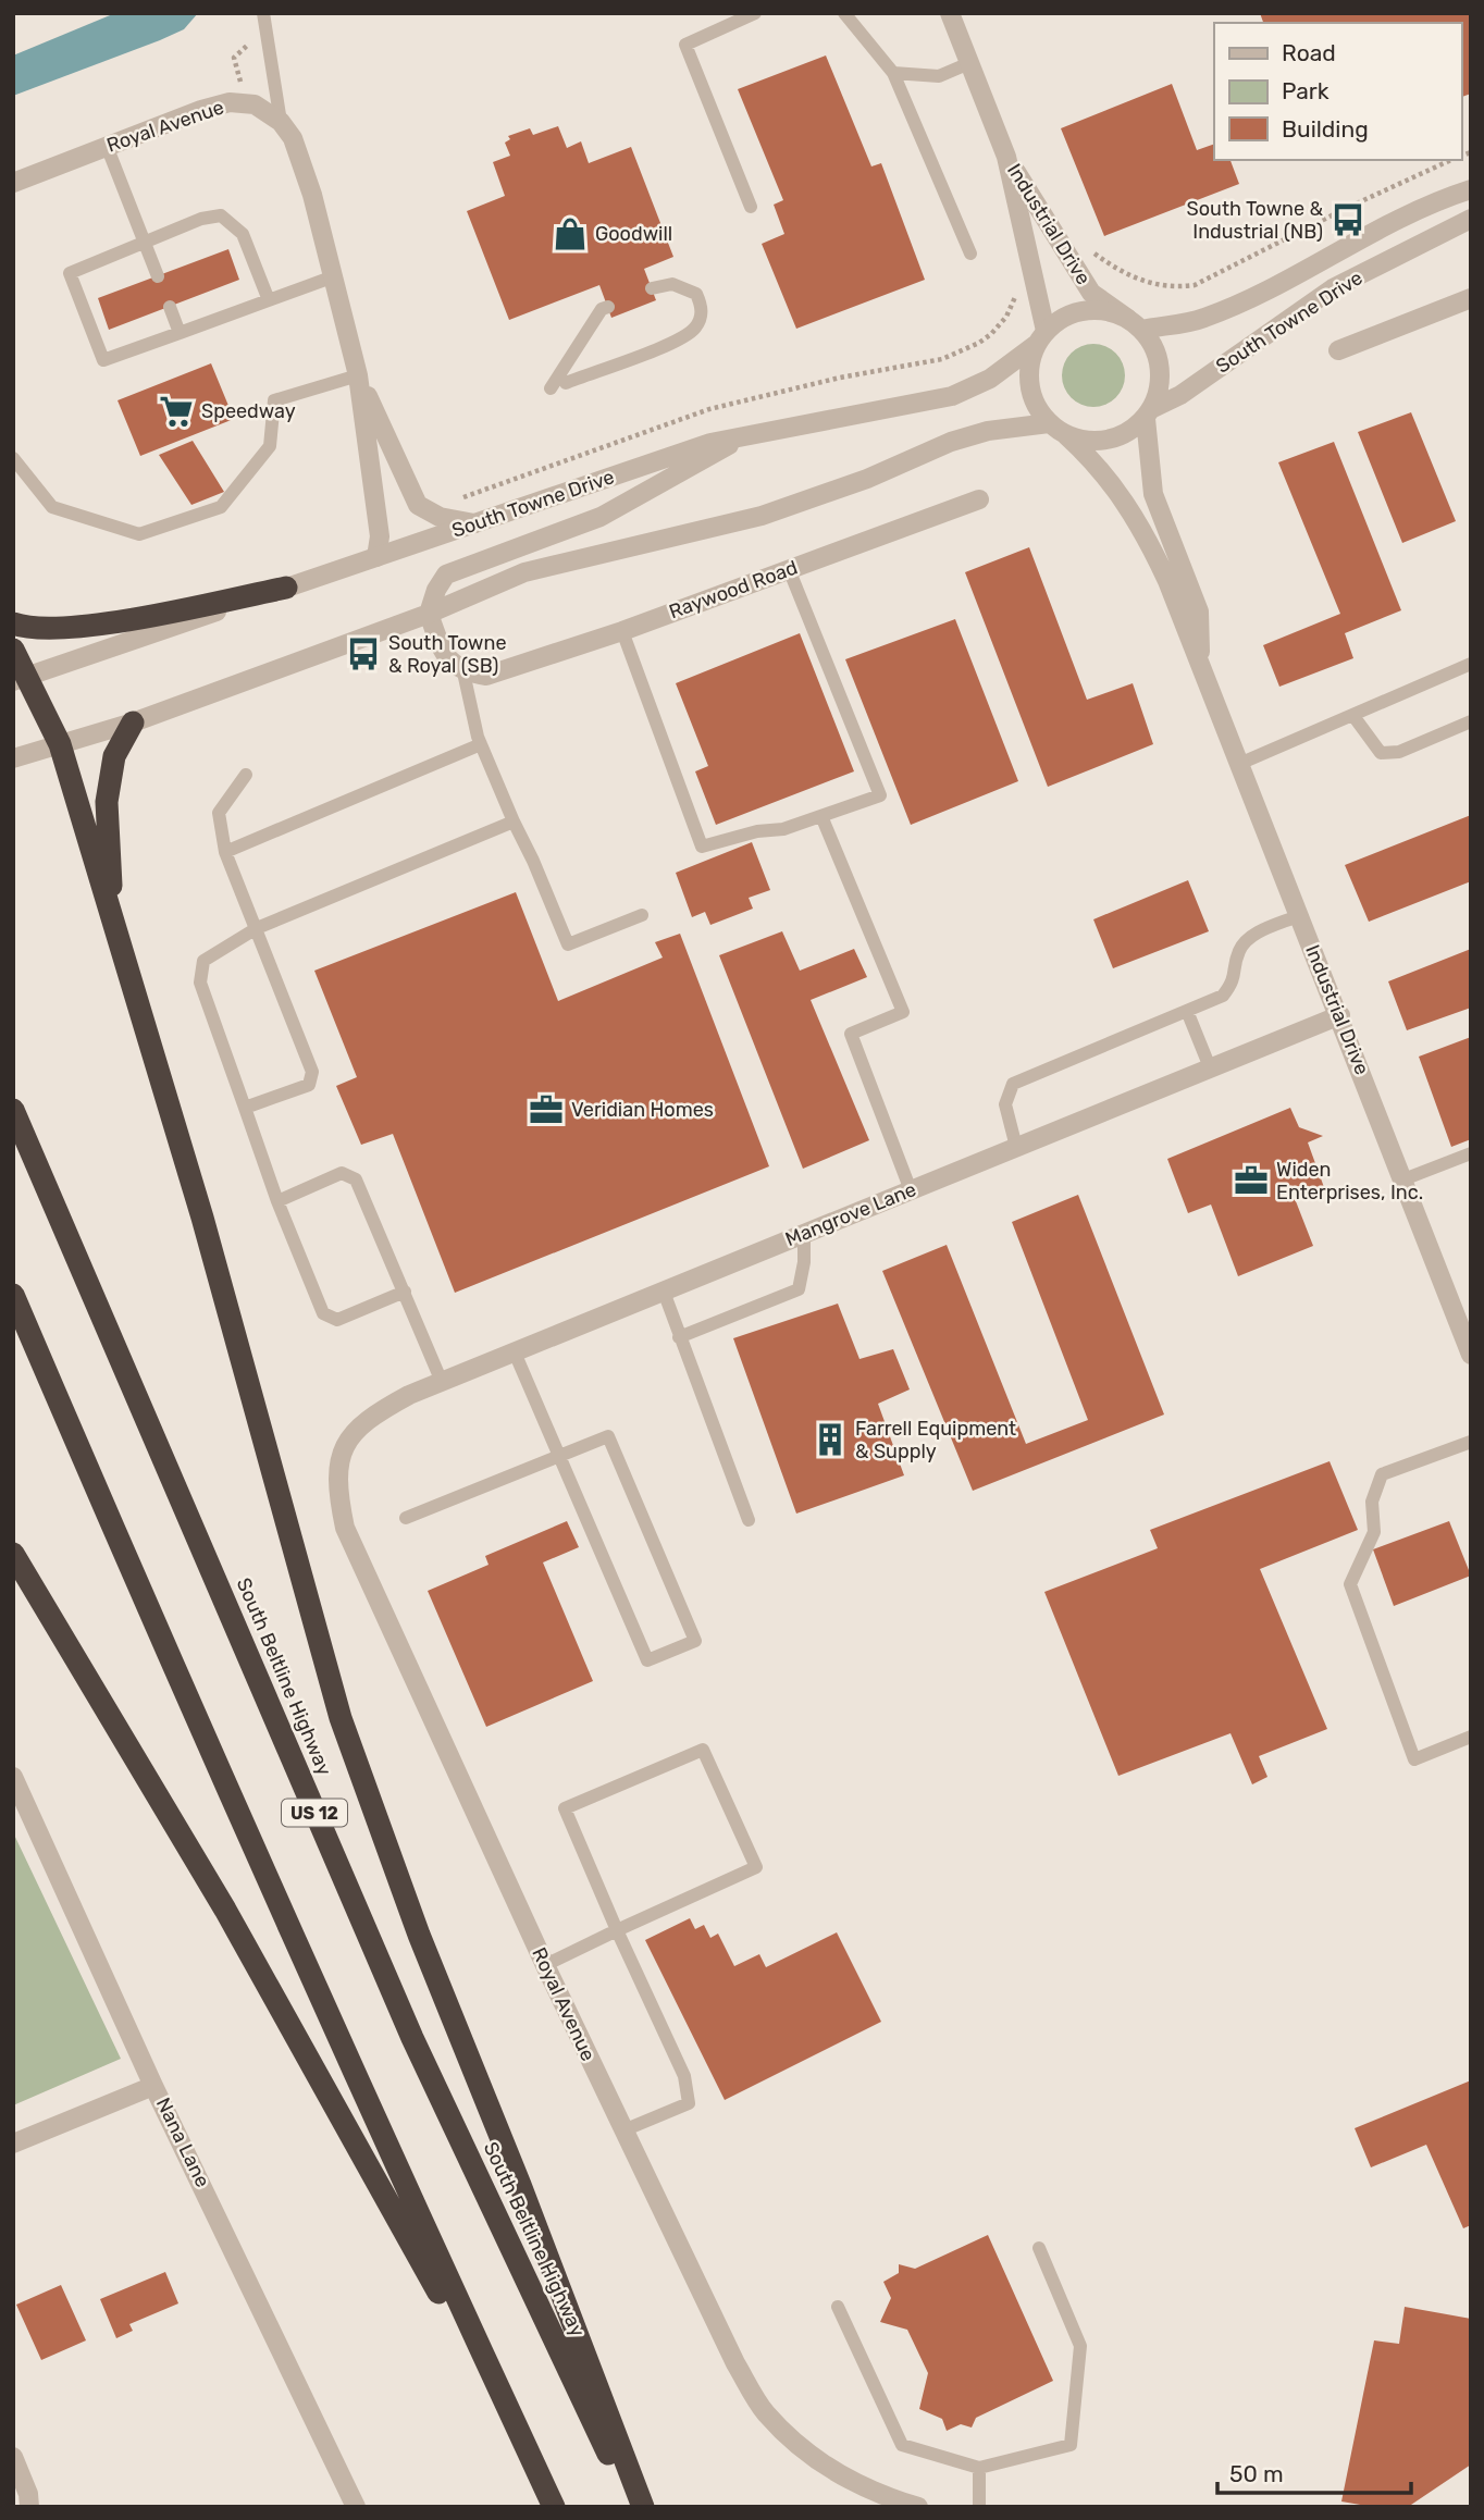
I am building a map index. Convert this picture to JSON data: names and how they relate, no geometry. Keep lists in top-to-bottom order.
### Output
{
  "streets": {
    "highway": ["South Beltline Highway", "US 12"],
    "street": [
      "Royal Avenue",
      "Industrial Drive",
      "South Towne Drive",
      "Raywood Road",
      "Mangrove Lane",
      "Nana Lane"
    ]
  },
  "crossings": [
    ["Royal Avenue", "Mangrove Lane"],
    ["Industrial Drive", "South Towne Drive"],
    ["Industrial Drive", "Mangrove Lane"]
  ],
  "places": {
    "bus stop": ["South Towne & Industrial (NB)", "South Towne & Royal (SB)"],
    "shop": ["Goodwill"],
    "supermarket": ["Speedway"],
    "office": ["Veridian Homes", "Widen Enterprises, Inc."],
    "building": ["Farrell Equipment & Supply"]
  },
  "legend": ["Road", "Park", "Building"],
  "scale_bar": "50 m"
}
